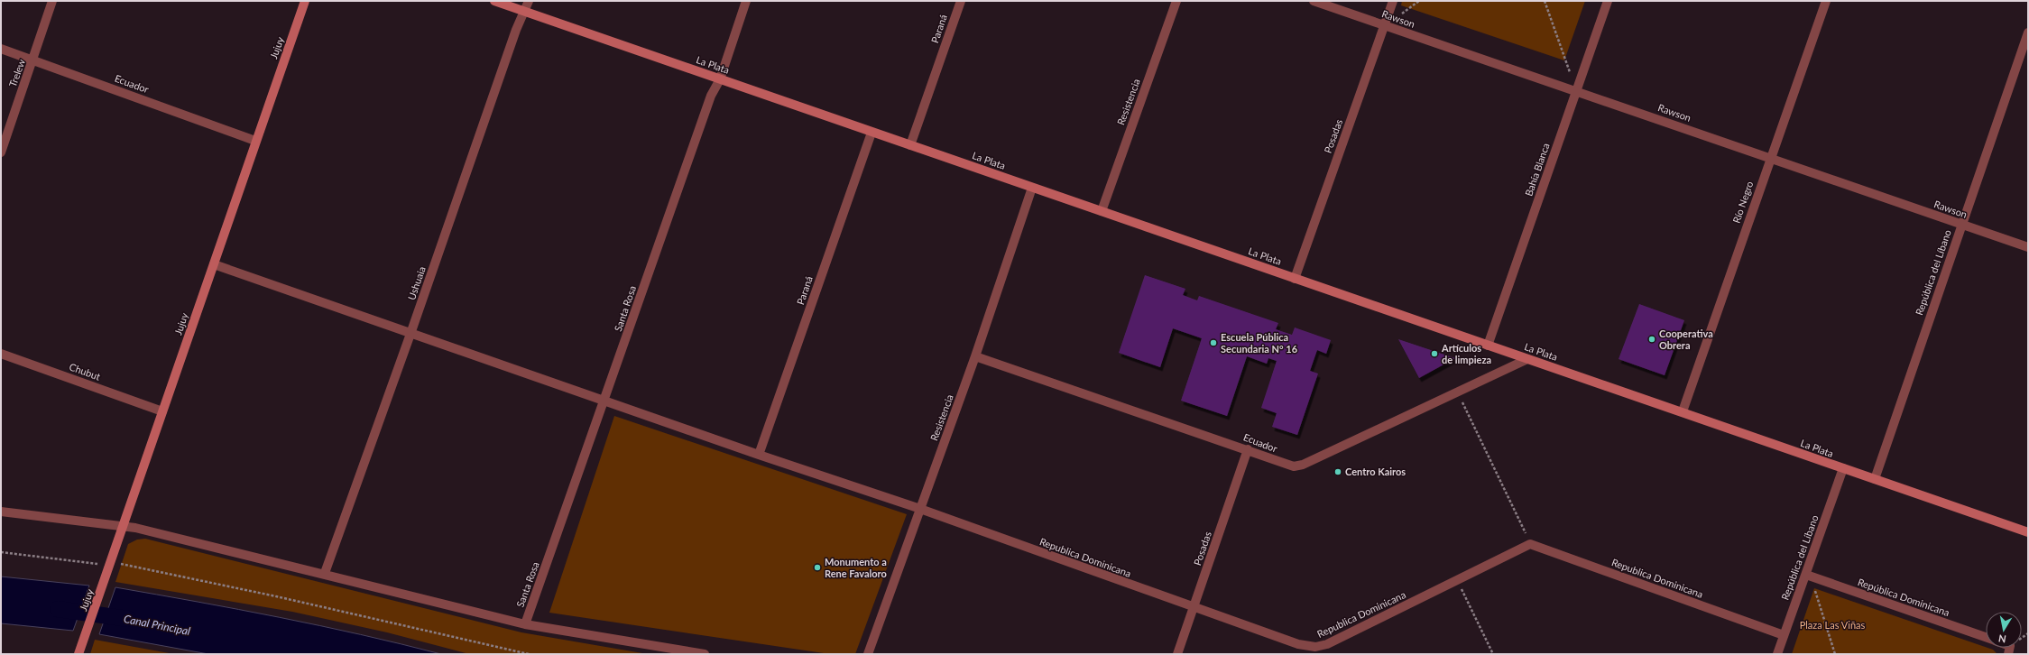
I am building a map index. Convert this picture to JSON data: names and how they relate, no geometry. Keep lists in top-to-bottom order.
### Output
{
  "streets": {
    "street": [
      "Rawson",
      "Paraná",
      "Jujuy",
      "La Plata",
      "Trelew",
      "Ecuador",
      "Resistencia",
      "Posadas",
      "Bahía Blanca",
      "Río Negro",
      "República del Líbano",
      "Ushuaia",
      "Santa Rosa",
      "Chubut",
      "Republica Dominicana",
      "República Dominicana"
    ]
  },
  "crossings": [
    ["Rawson", "Posadas"],
    ["Rawson", "Bahía Blanca"],
    ["Rawson", "Río Negro"],
    ["Rawson", "República del Líbano"],
    ["Paraná", "La Plata"],
    ["Paraná", "Republica Dominicana"],
    ["Jujuy", "Ecuador"],
    ["Jujuy", "Chubut"],
    ["Jujuy", "Republica Dominicana"],
    ["La Plata", "Ecuador"],
    ["La Plata", "Resistencia"],
    ["La Plata", "Posadas"],
    ["La Plata", "Bahía Blanca"],
    ["La Plata", "Río Negro"],
    ["La Plata", "República del Líbano"],
    ["La Plata", "Ushuaia"],
    ["La Plata", "Santa Rosa"],
    ["Trelew", "Ecuador"],
    ["Ecuador", "Resistencia"],
    ["Ecuador", "Posadas"],
    ["Resistencia", "Republica Dominicana"],
    ["Posadas", "Republica Dominicana"],
    ["República del Líbano", "Republica Dominicana"],
    ["República del Líbano", "República Dominicana"],
    ["Ushuaia", "Republica Dominicana"],
    ["Santa Rosa", "Republica Dominicana"]
  ],
  "water": ["Canal Principal"],
  "parks": ["Plaza Las Viñas"],
  "places": [
    "Cooperativa Obrera",
    "Escuela Pública Secundaria N° 16",
    "Artículos de limpieza",
    "Centro Kairos",
    "Monumento a Rene Favaloro"
  ],
  "north": "bottom"
}
